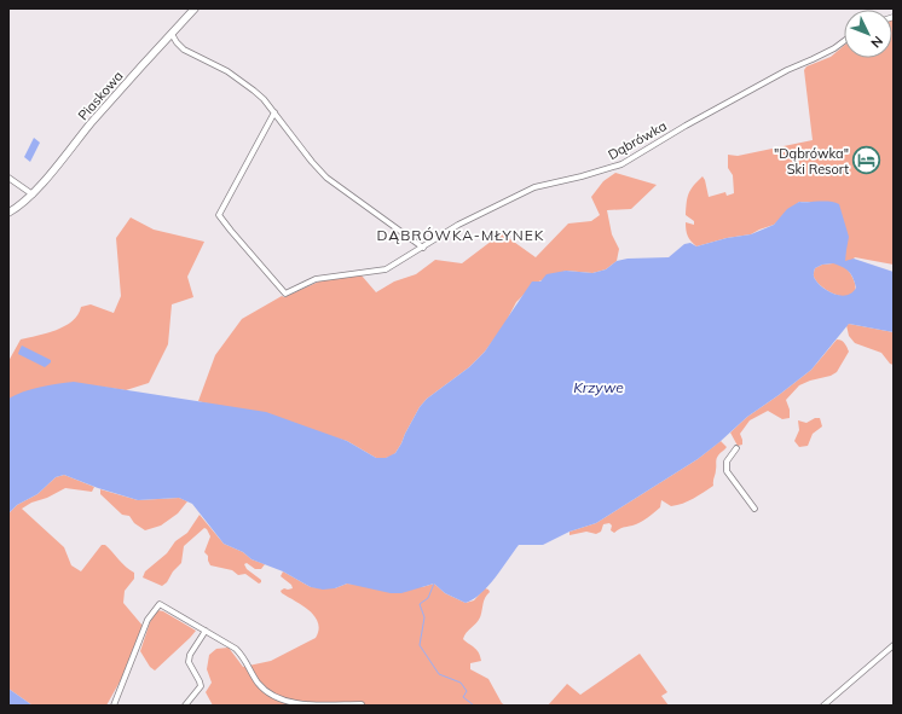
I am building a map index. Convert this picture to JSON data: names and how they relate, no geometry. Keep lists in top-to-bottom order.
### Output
{
  "streets": {
    "street": ["Piaskowa", "Dąbrówka"]
  },
  "districts": ["DĄBRÓWKA-MŁYNEK"],
  "water": ["Krzywe"],
  "places": {
    "hotel": ["\"Dąbrówka\" Ski Resort"]
  },
  "north": "bottom right"
}
